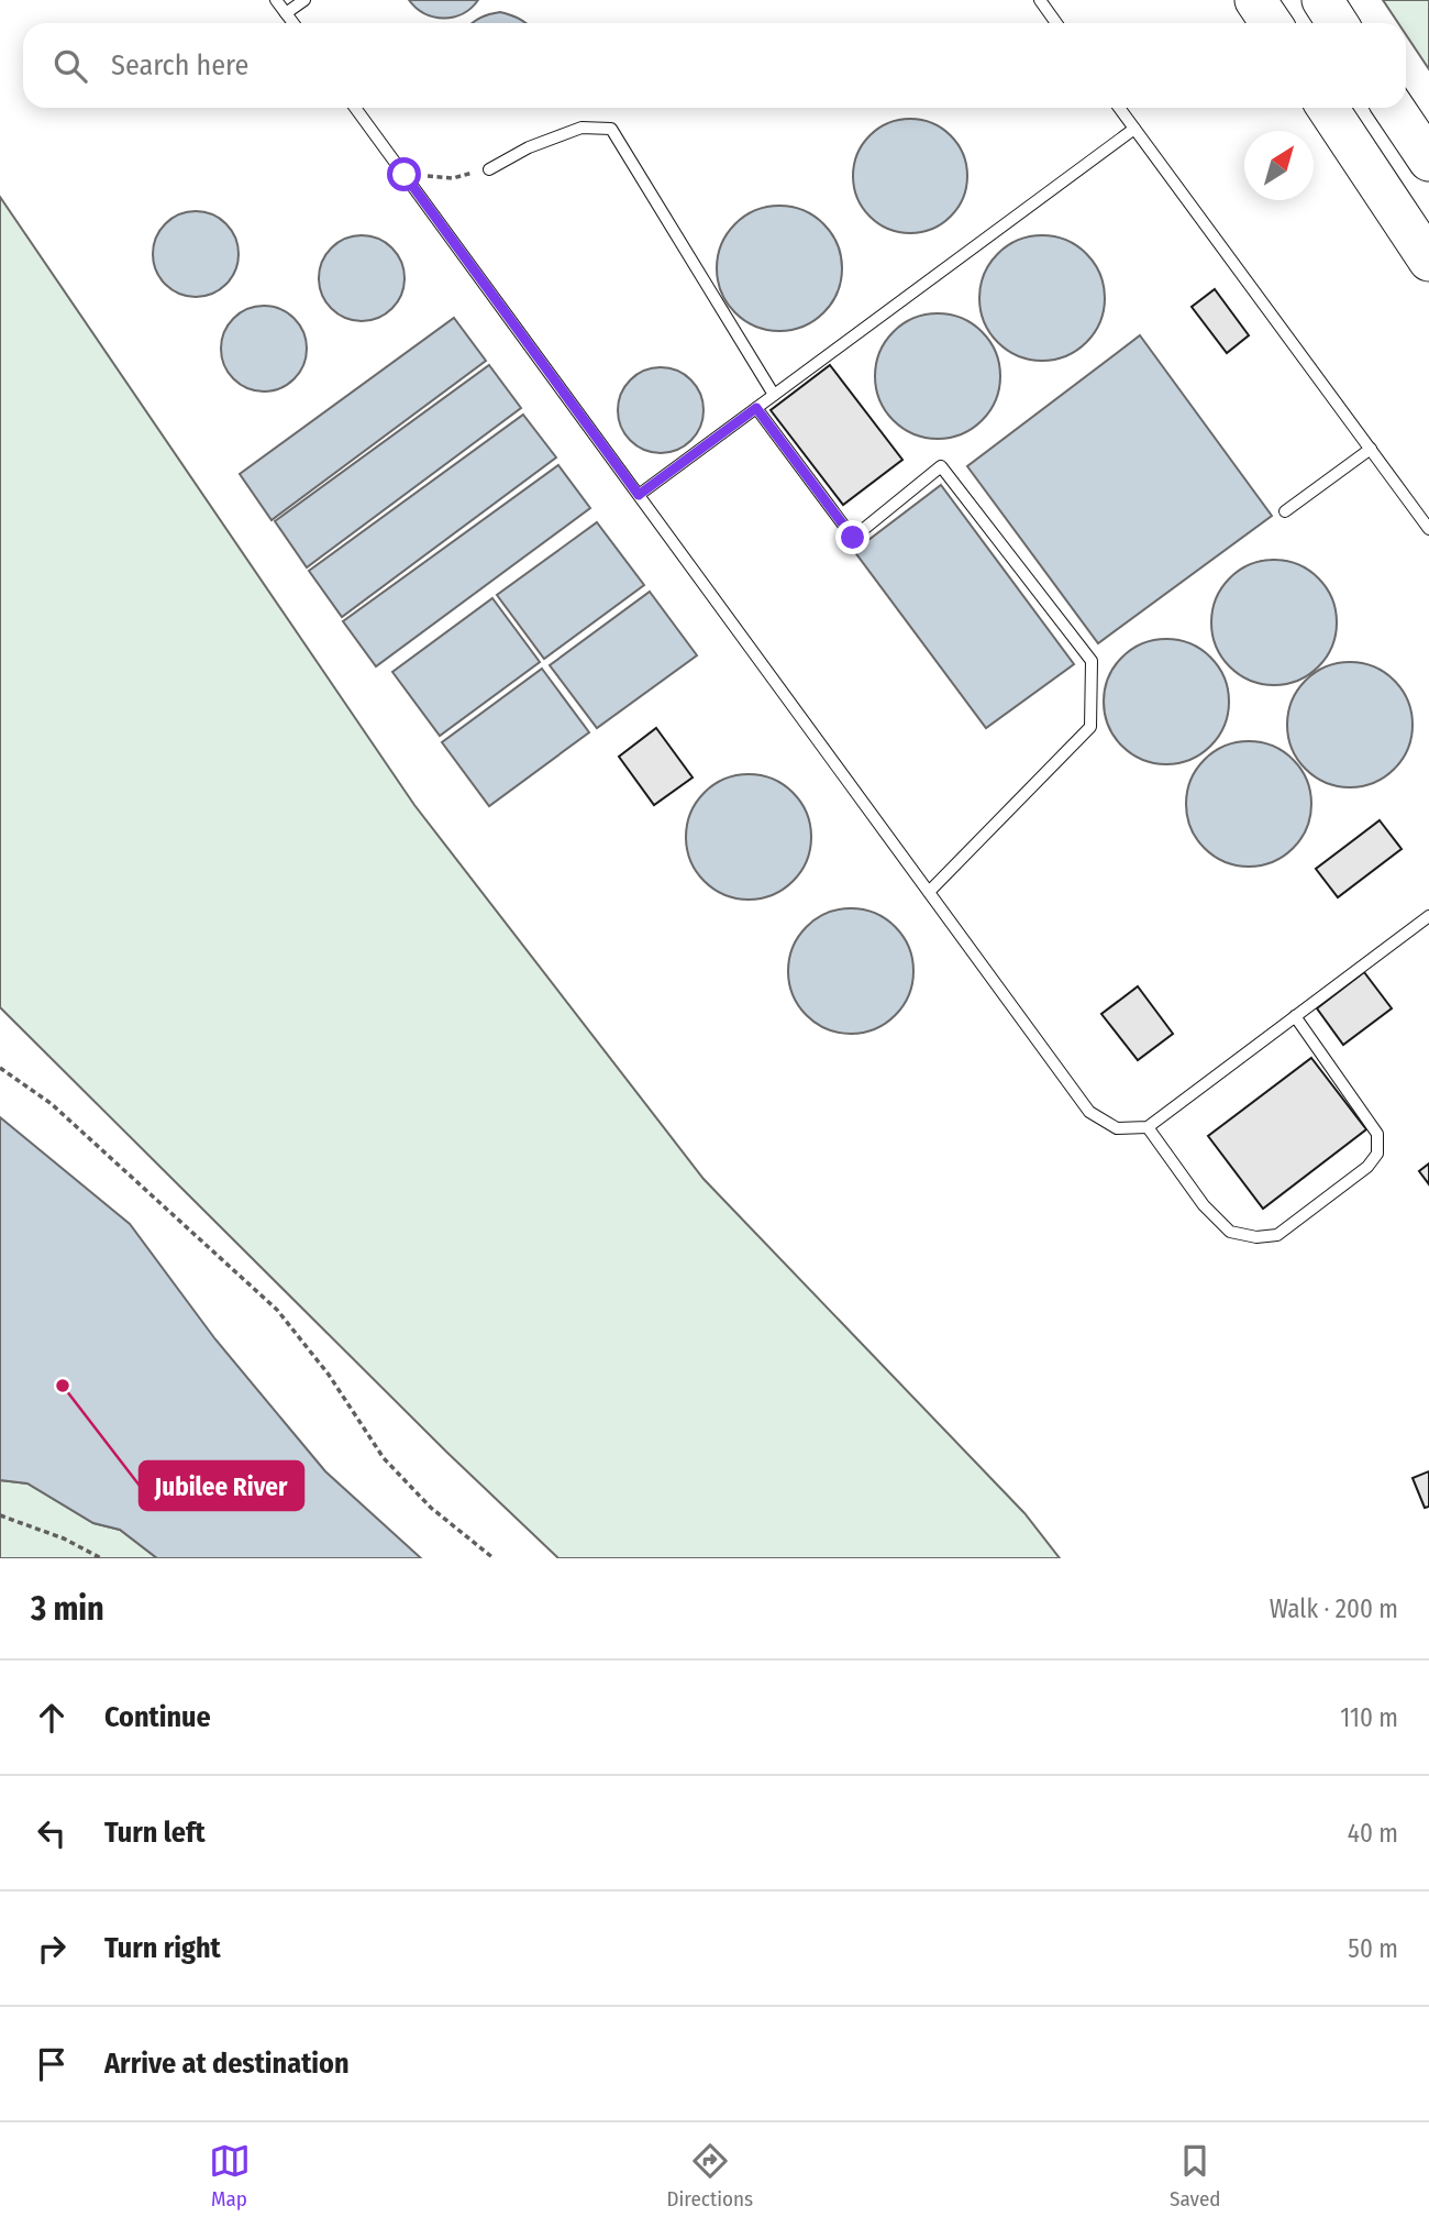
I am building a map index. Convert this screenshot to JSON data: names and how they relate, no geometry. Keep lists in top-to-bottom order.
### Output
{
  "places": ["Jubilee River"],
  "north": "top right",
  "page": {
    "search": "Search here",
    "heading": ["3 min", "Walk · 200 m"],
    "list": [
      ["Continue", "110 m"],
      ["Turn left", "40 m"],
      ["Turn right", "50 m"],
      "Arrive at destination"
    ],
    "nav": ["Map", "Directions", "Saved"]
  }
}
